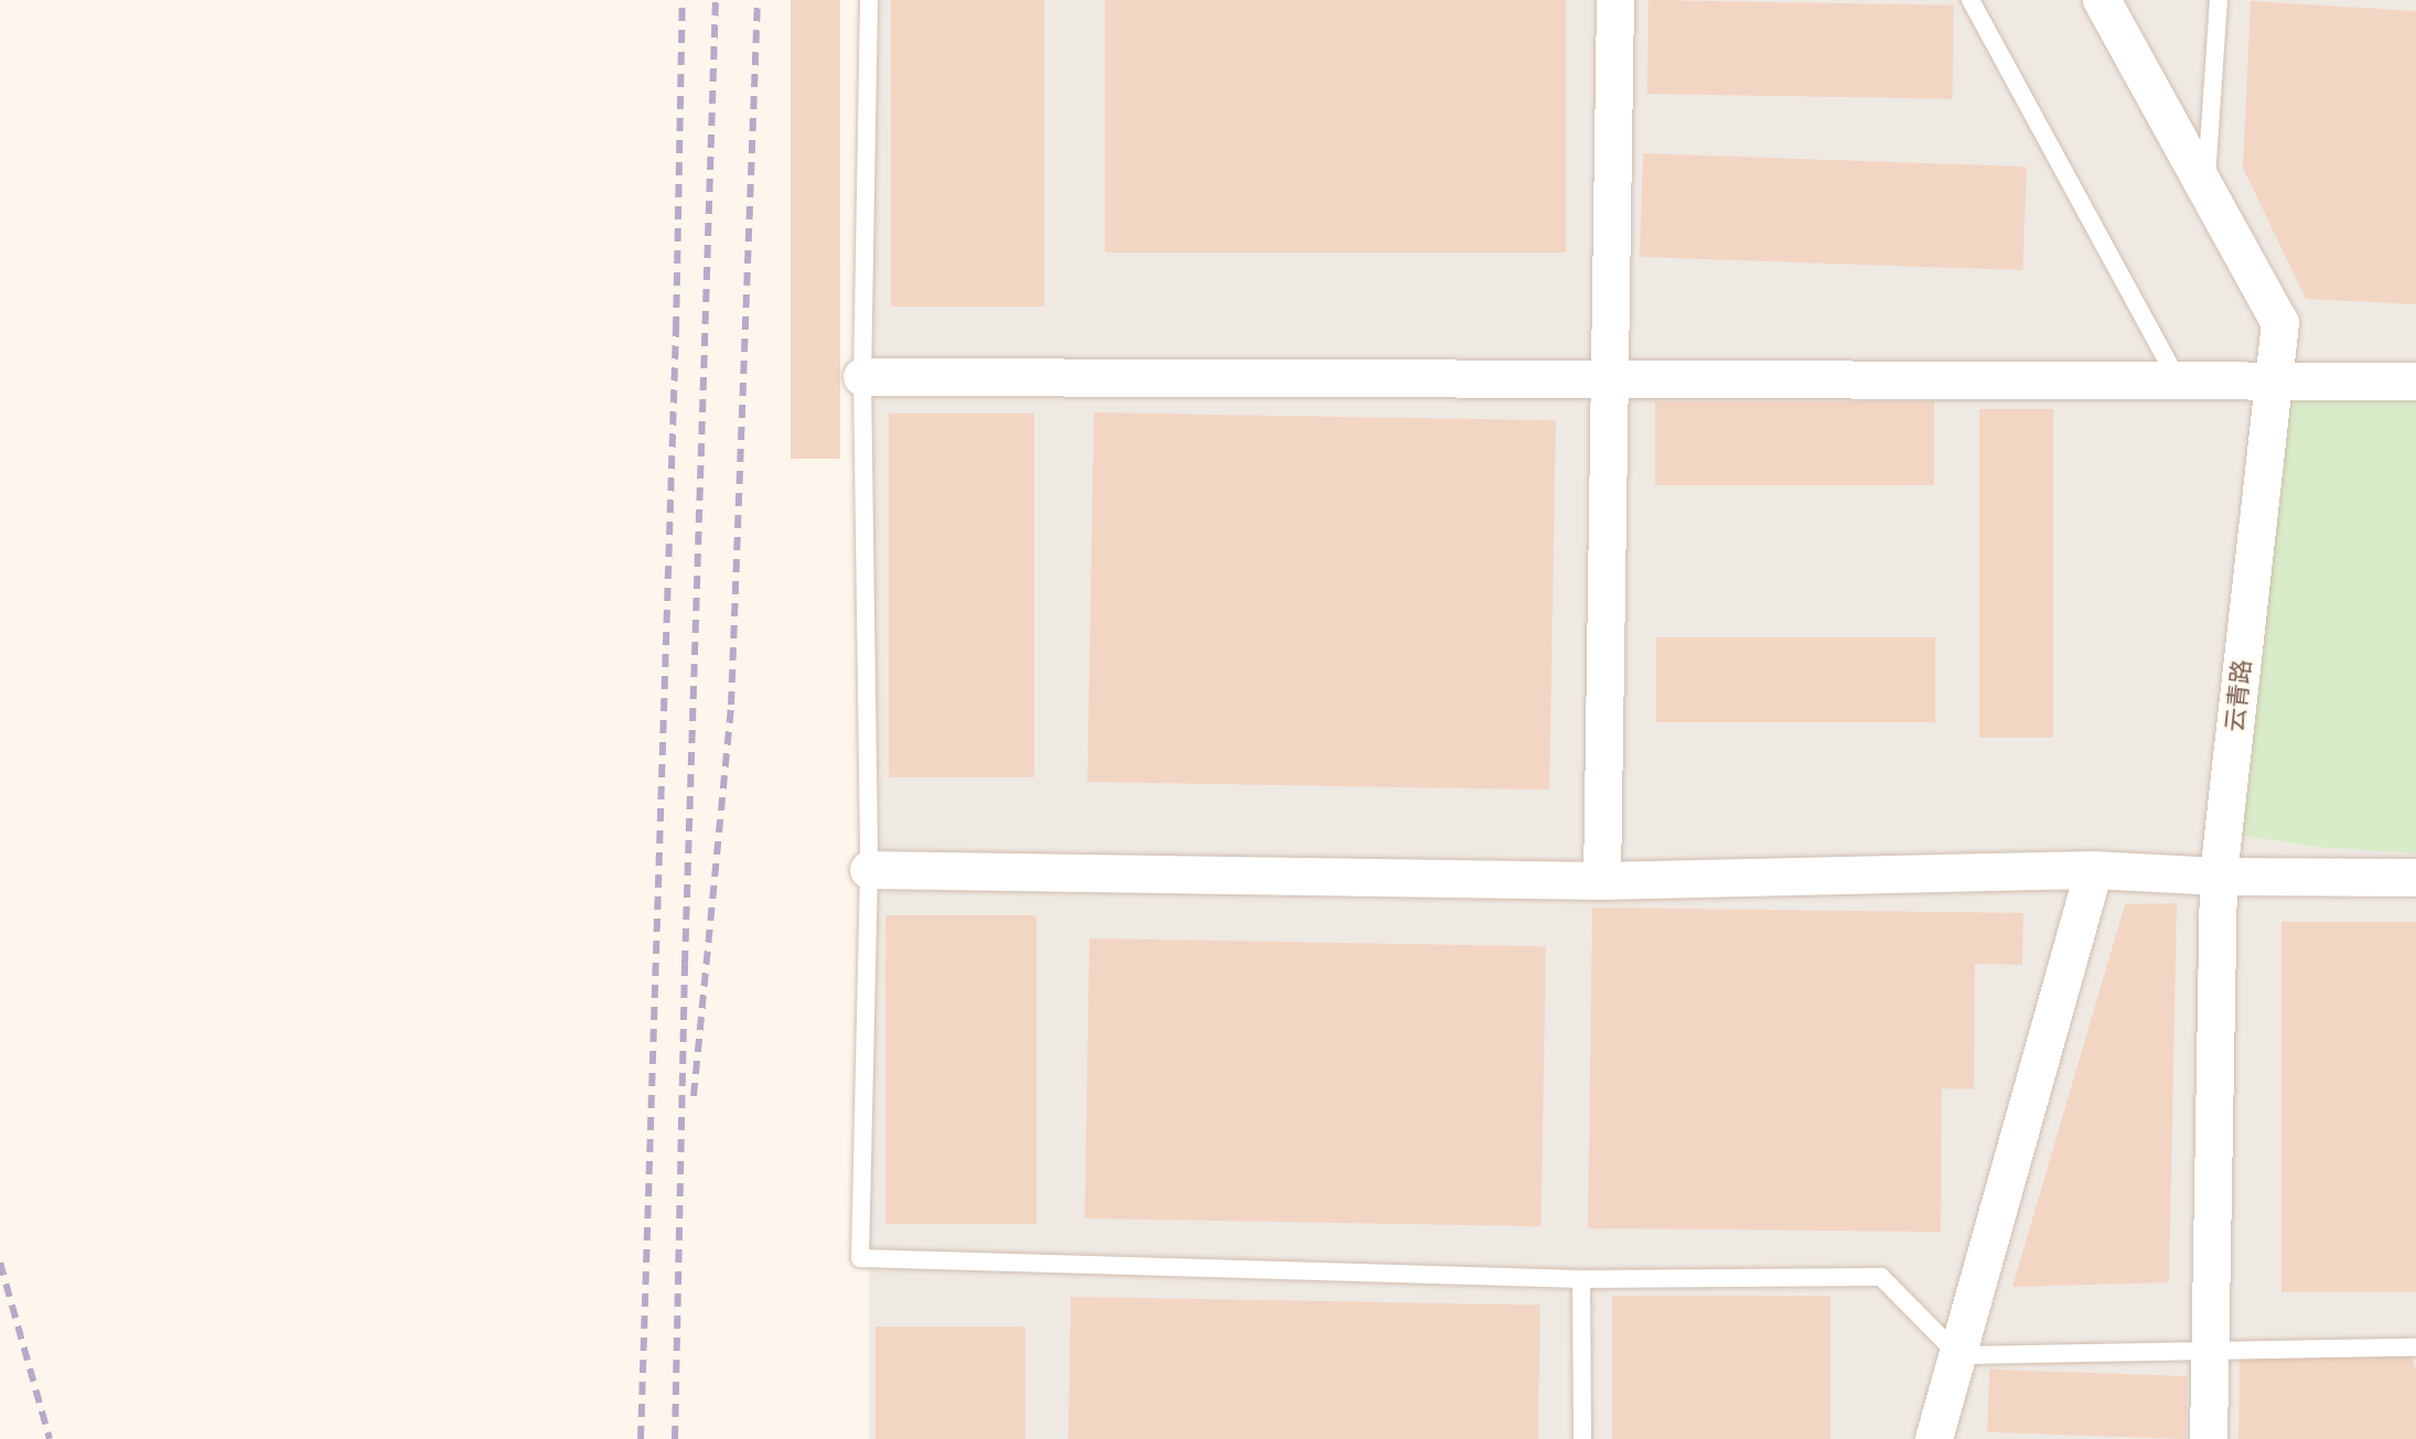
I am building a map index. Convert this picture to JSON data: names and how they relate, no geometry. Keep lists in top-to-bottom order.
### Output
{
  "streets": {
    "street": ["云青路"]
  }
}
